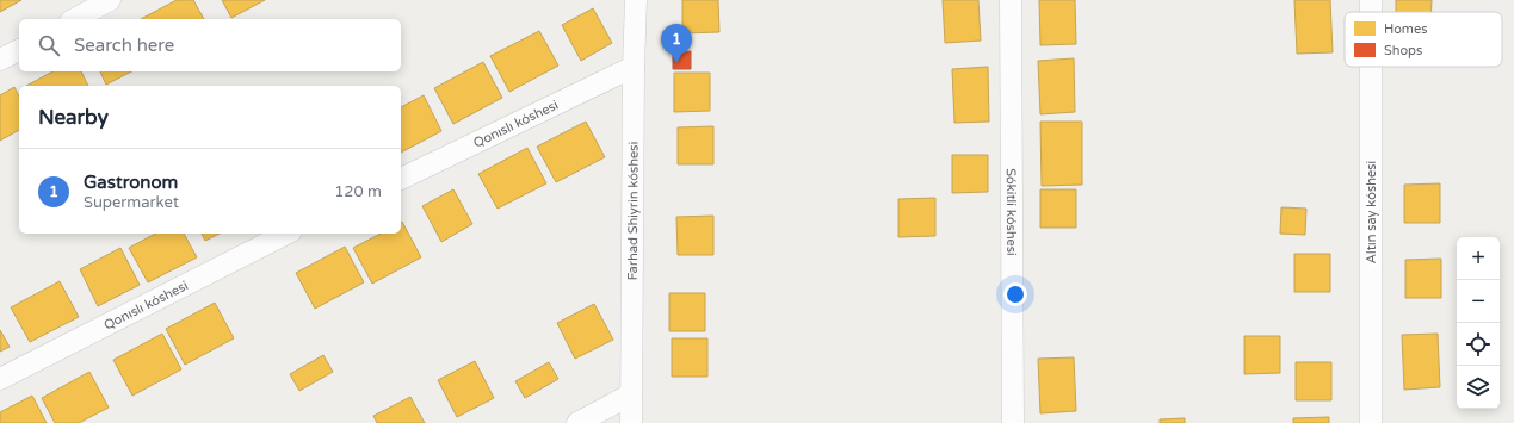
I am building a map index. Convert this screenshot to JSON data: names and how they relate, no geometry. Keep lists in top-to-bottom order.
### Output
{
  "streets": {
    "street": [
      "Qonıslı kóshesi",
      "Farhad Shiyrin kóshesi",
      "Sókitli kóshesi",
      "Altın say kóshesi"
    ]
  },
  "crossings": [
    ["Qonıslı kóshesi", "Farhad Shiyrin kóshesi"]
  ],
  "legend": ["Homes", "Shops"],
  "page": {
    "search": "Search here",
    "pins": "1",
    "heading": "Nearby",
    "list": [
      {
        "mark": "1",
        "name": "Gastronom",
        "note": "Supermarket",
        "value": "120 m"
      }
    ],
    "map_buttons": ["+", "−"]
  }
}
